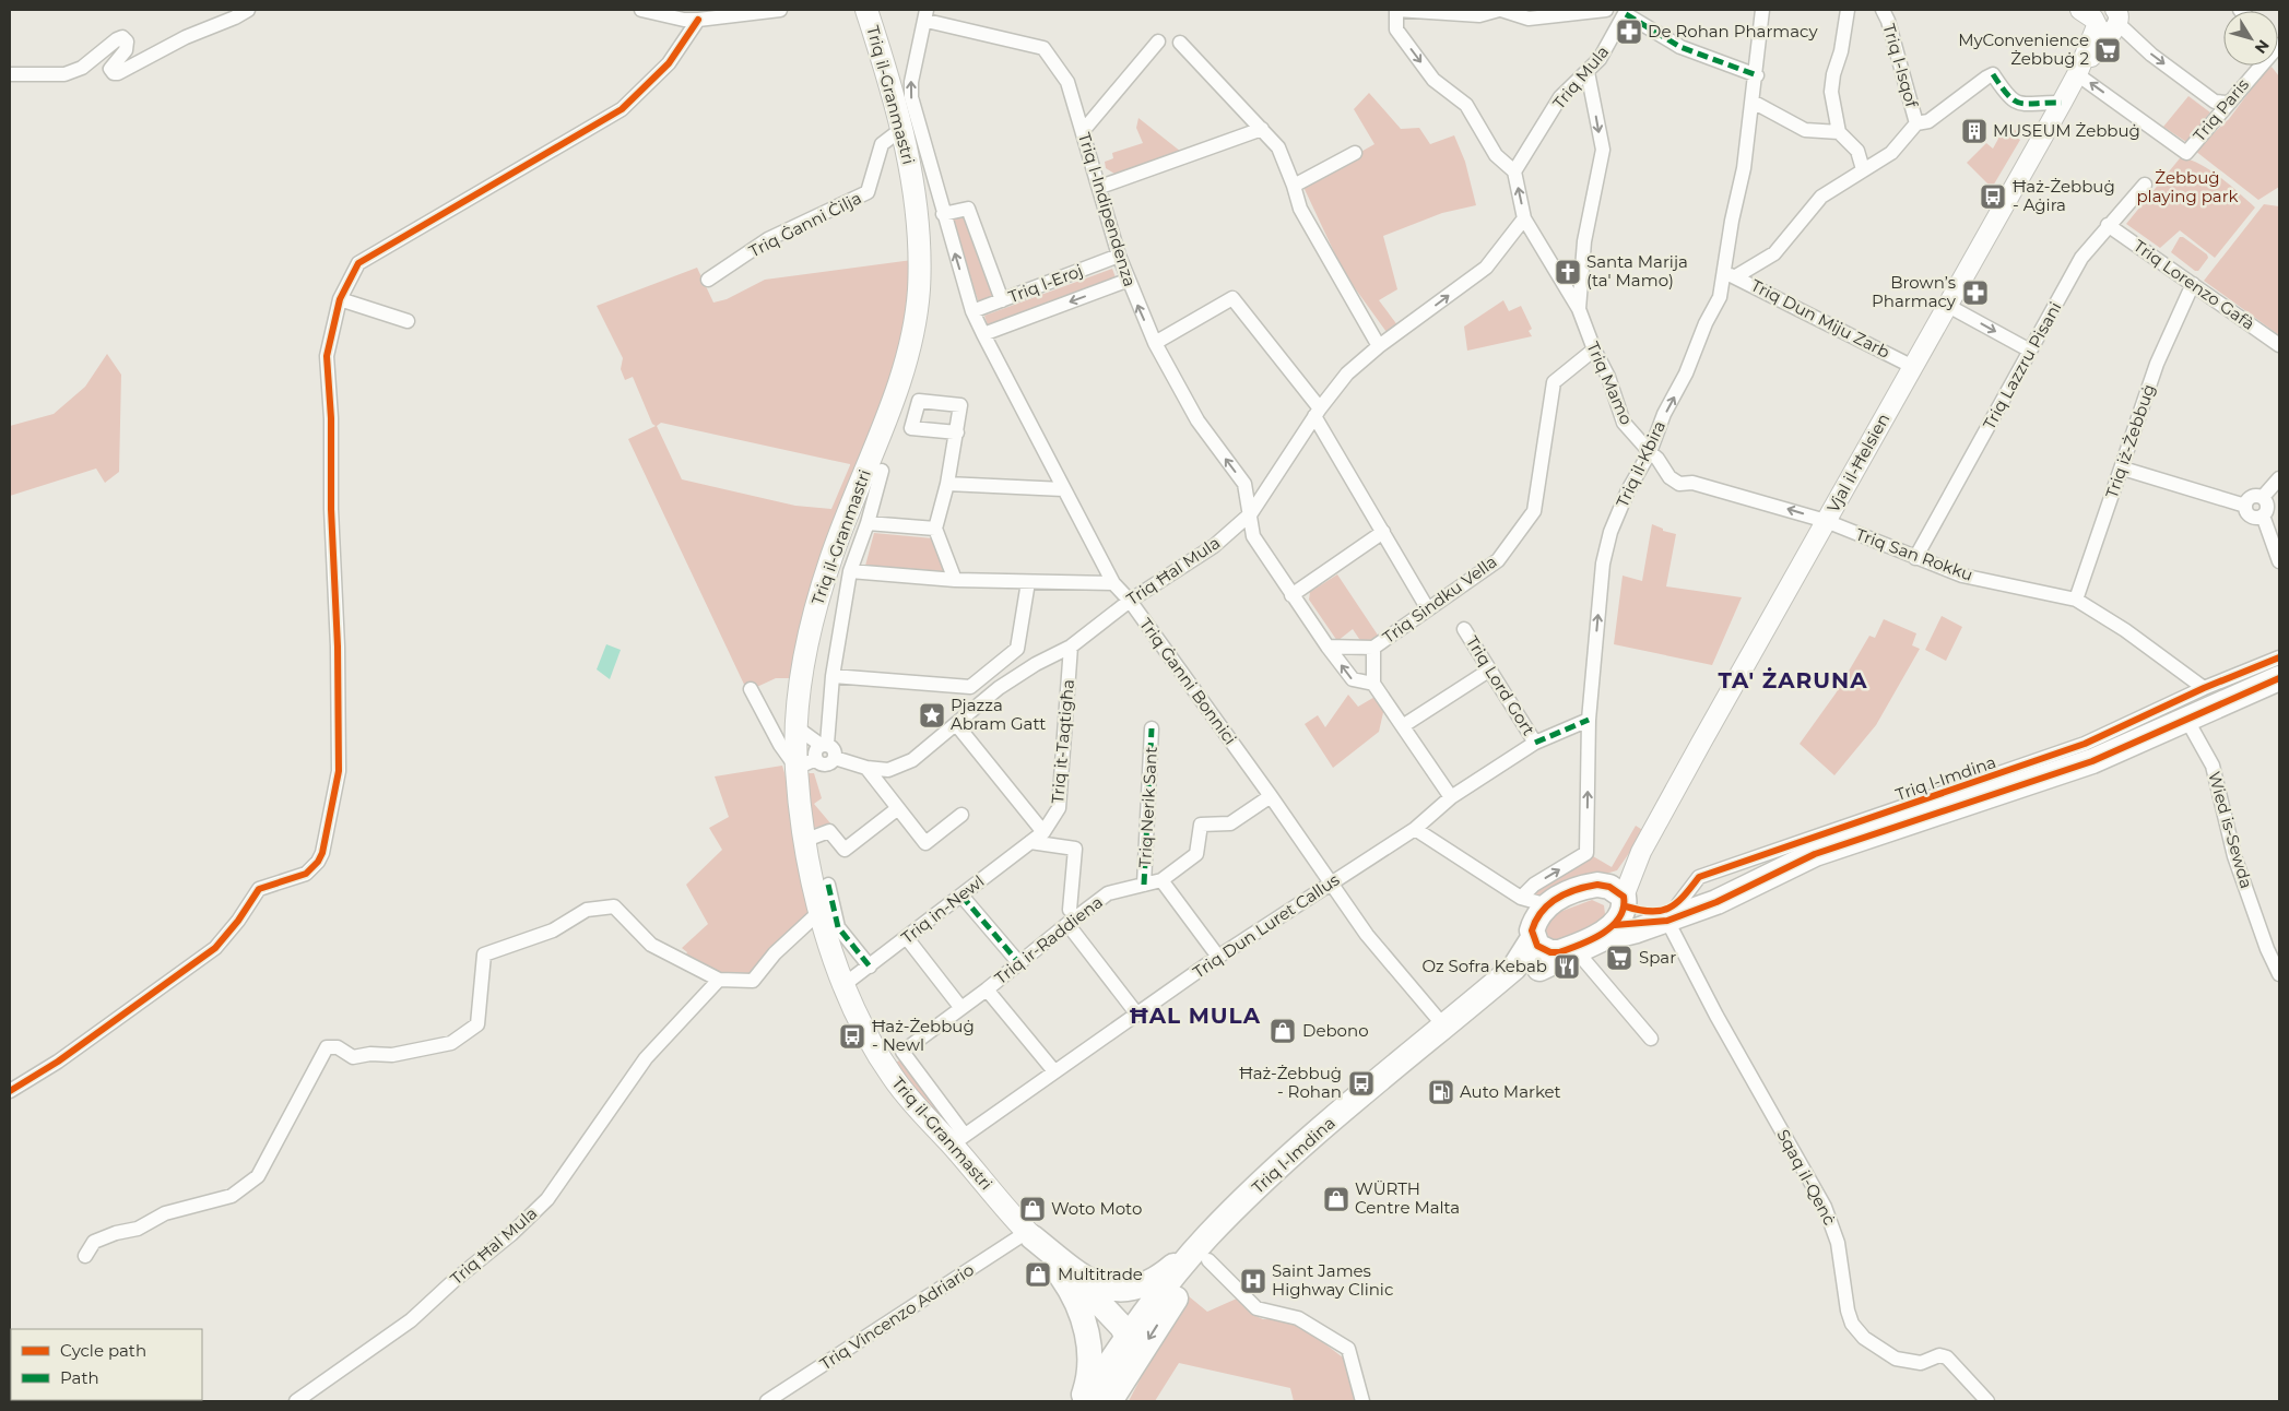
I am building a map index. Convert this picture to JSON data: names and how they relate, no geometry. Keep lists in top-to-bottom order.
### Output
{
  "streets": {
    "highway": ["Triq l-Imdina"],
    "main road": ["Triq il-Granmastri"],
    "street": [
      "Triq l-Isqof",
      "Triq Mula",
      "Triq Paris",
      "Triq l-Indipendenza",
      "Triq Ġanni Ċilja",
      "Triq l-Eroj",
      "Triq Lorenzo Gafà",
      "Triq Dun Miju Zarb",
      "Triq Lazzru Pisani",
      "Triq Mamo",
      "Triq iż-Żebbuġ",
      "Vjal il-Ħelsien",
      "Triq il-Kbira",
      "Triq San Rokku",
      "Triq Ħal Mula",
      "Triq Sindku Vella",
      "Triq Ġanni Bonnici",
      "Triq Lord Gort",
      "Triq it-Taqtigħa",
      "Triq Nerik Sant",
      "Wied is-Sewda",
      "Triq in-Newl",
      "Triq Dun Luret Callus",
      "Triq ir-Raddiena",
      "Sqaq il-Qenċ",
      "Triq Vincenzo Adriario"
    ]
  },
  "crossings": [
    ["Triq Mula", "Triq Mamo"],
    ["Triq il-Granmastri", "Triq Ġanni Ċilja"],
    ["Triq il-Granmastri", "Triq in-Newl"],
    ["Triq il-Granmastri", "Triq Dun Luret Callus"],
    ["Triq il-Granmastri", "Triq ir-Raddiena"],
    ["Triq il-Granmastri", "Triq Vincenzo Adriario"],
    ["Triq Paris", "Vjal il-Ħelsien"],
    ["Triq l-Indipendenza", "Triq l-Eroj"],
    ["Triq l-Indipendenza", "Triq Ħal Mula"],
    ["Triq l-Indipendenza", "Triq Ġanni Bonnici"],
    ["Triq l-Eroj", "Triq Ġanni Bonnici"],
    ["Triq Lorenzo Gafà", "Triq Lazzru Pisani"],
    ["Triq Lorenzo Gafà", "Triq iż-Żebbuġ"],
    ["Triq Dun Miju Zarb", "Vjal il-Ħelsien"],
    ["Triq Dun Miju Zarb", "Triq il-Kbira"],
    ["Triq Lazzru Pisani", "Triq San Rokku"],
    ["Triq Mamo", "Triq il-Kbira"],
    ["Triq Mamo", "Triq San Rokku"],
    ["Triq Mamo", "Triq Ħal Mula"],
    ["Triq Mamo", "Triq Sindku Vella"],
    ["Triq iż-Żebbuġ", "Triq San Rokku"],
    ["Vjal il-Ħelsien", "Triq San Rokku"],
    ["Vjal il-Ħelsien", "Triq l-Imdina"],
    ["Triq il-Kbira", "Triq San Rokku"],
    ["Triq il-Kbira", "Triq Dun Luret Callus"],
    ["Triq San Rokku", "Triq l-Imdina"],
    ["Triq Ħal Mula", "Triq Ġanni Bonnici"],
    ["Triq Ħal Mula", "Triq it-Taqtigħa"],
    ["Triq Ġanni Bonnici", "Triq l-Imdina"],
    ["Triq Ġanni Bonnici", "Triq Dun Luret Callus"],
    ["Triq Ġanni Bonnici", "Triq ir-Raddiena"],
    ["Triq Lord Gort", "Triq Dun Luret Callus"],
    ["Triq it-Taqtigħa", "Triq in-Newl"],
    ["Triq l-Imdina", "Wied is-Sewda"],
    ["Triq l-Imdina", "Sqaq il-Qenċ"],
    ["Triq Nerik Sant", "Triq Dun Luret Callus"],
    ["Triq Nerik Sant", "Triq ir-Raddiena"],
    ["Triq Dun Luret Callus", "Triq ir-Raddiena"]
  ],
  "one_way": ["Triq l-Indipendenza", "Triq il-Kbira"],
  "districts": ["TA' ŻARUNA", "ĦAL MULA"],
  "parks": ["Żebbuġ playing park"],
  "places": {
    "pharmacy": ["De Rohan Pharmacy", "Brown’s Pharmacy"],
    "supermarket": ["MyConvenience Żebbuġ 2", "Spar"],
    "building": ["MUSEUM Żebbuġ"],
    "bus stop": ["Ħaż-Żebbuġ - Aġira", "Ħaż-Żebbuġ - Newl", "Ħaż-Żebbuġ - Rohan"],
    "church": ["Santa Marija (ta' Mamo)"],
    "place": ["Pjazza Abram Gatt"],
    "restaurant": ["Oz Sofra Kebab"],
    "shop": [
      "Debono",
      "WÜRTH Centre Malta",
      "Woto Moto",
      "Multitrade"
    ],
    "fuel station": ["Auto Market"],
    "hospital": ["Saint James Highway Clinic"]
  },
  "legend": ["Cycle path", "Path"],
  "north": "bottom right"
}
